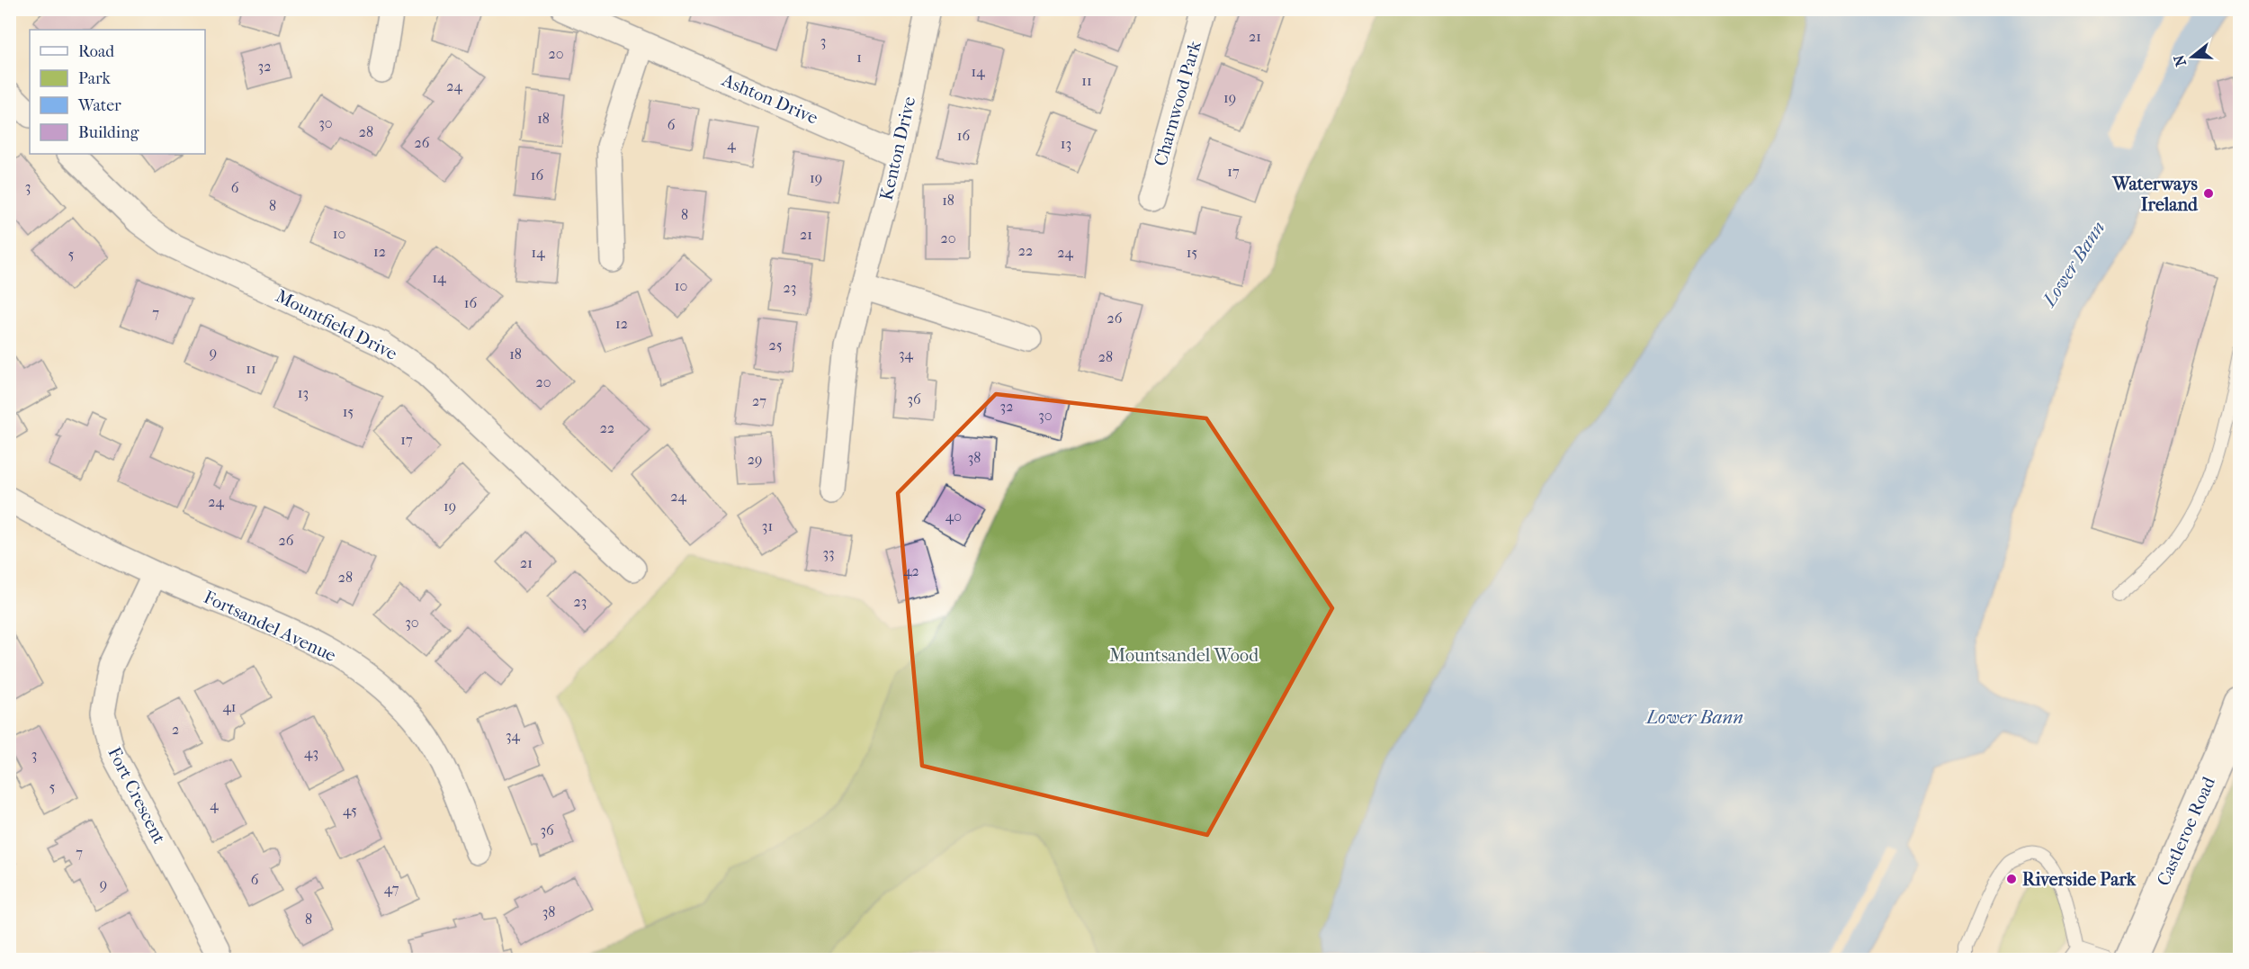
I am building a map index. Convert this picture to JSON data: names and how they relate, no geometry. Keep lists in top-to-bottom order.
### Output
{
  "streets": {
    "main road": ["Castleroe Road"],
    "street": [
      "Ashton Drive",
      "Charnwood Park",
      "Kenton Drive",
      "Mountfield Drive",
      "Fortsandel Avenue",
      "Fort Crescent"
    ]
  },
  "crossings": [
    ["Ashton Drive", "Kenton Drive"],
    ["Fortsandel Avenue", "Fort Crescent"]
  ],
  "water": ["Lower Bann"],
  "parks": ["Mountsandel Wood"],
  "places": ["Waterways Ireland", "Riverside Park"],
  "house_numbers": [
    "21",
    "3",
    "20",
    "1",
    "32",
    "14",
    "11",
    "24",
    "19",
    "18",
    "30",
    "6",
    "28",
    "16",
    "26",
    "13",
    "4",
    "17",
    "16",
    "19",
    "3",
    "6",
    "18",
    "8",
    "8",
    "10",
    "21",
    "20",
    "22",
    "12",
    "14",
    "24",
    "15",
    "5",
    "14",
    "10",
    "23",
    "16",
    "7",
    "26",
    "12",
    "25",
    "9",
    "18",
    "34",
    "28",
    "11",
    "20",
    "13",
    "36",
    "27",
    "32",
    "15",
    "30",
    "22",
    "17",
    "38",
    "29",
    "24",
    "24",
    "19",
    "40",
    "31",
    "26",
    "33",
    "21",
    "42",
    "28",
    "23",
    "30",
    "41",
    "2",
    "34",
    "43",
    "3",
    "5",
    "4",
    "45",
    "36",
    "7",
    "6",
    "9",
    "47",
    "38",
    "8"
  ],
  "legend": [
    "Road",
    "Park",
    "Water",
    "Building"
  ],
  "north": "left"
}
